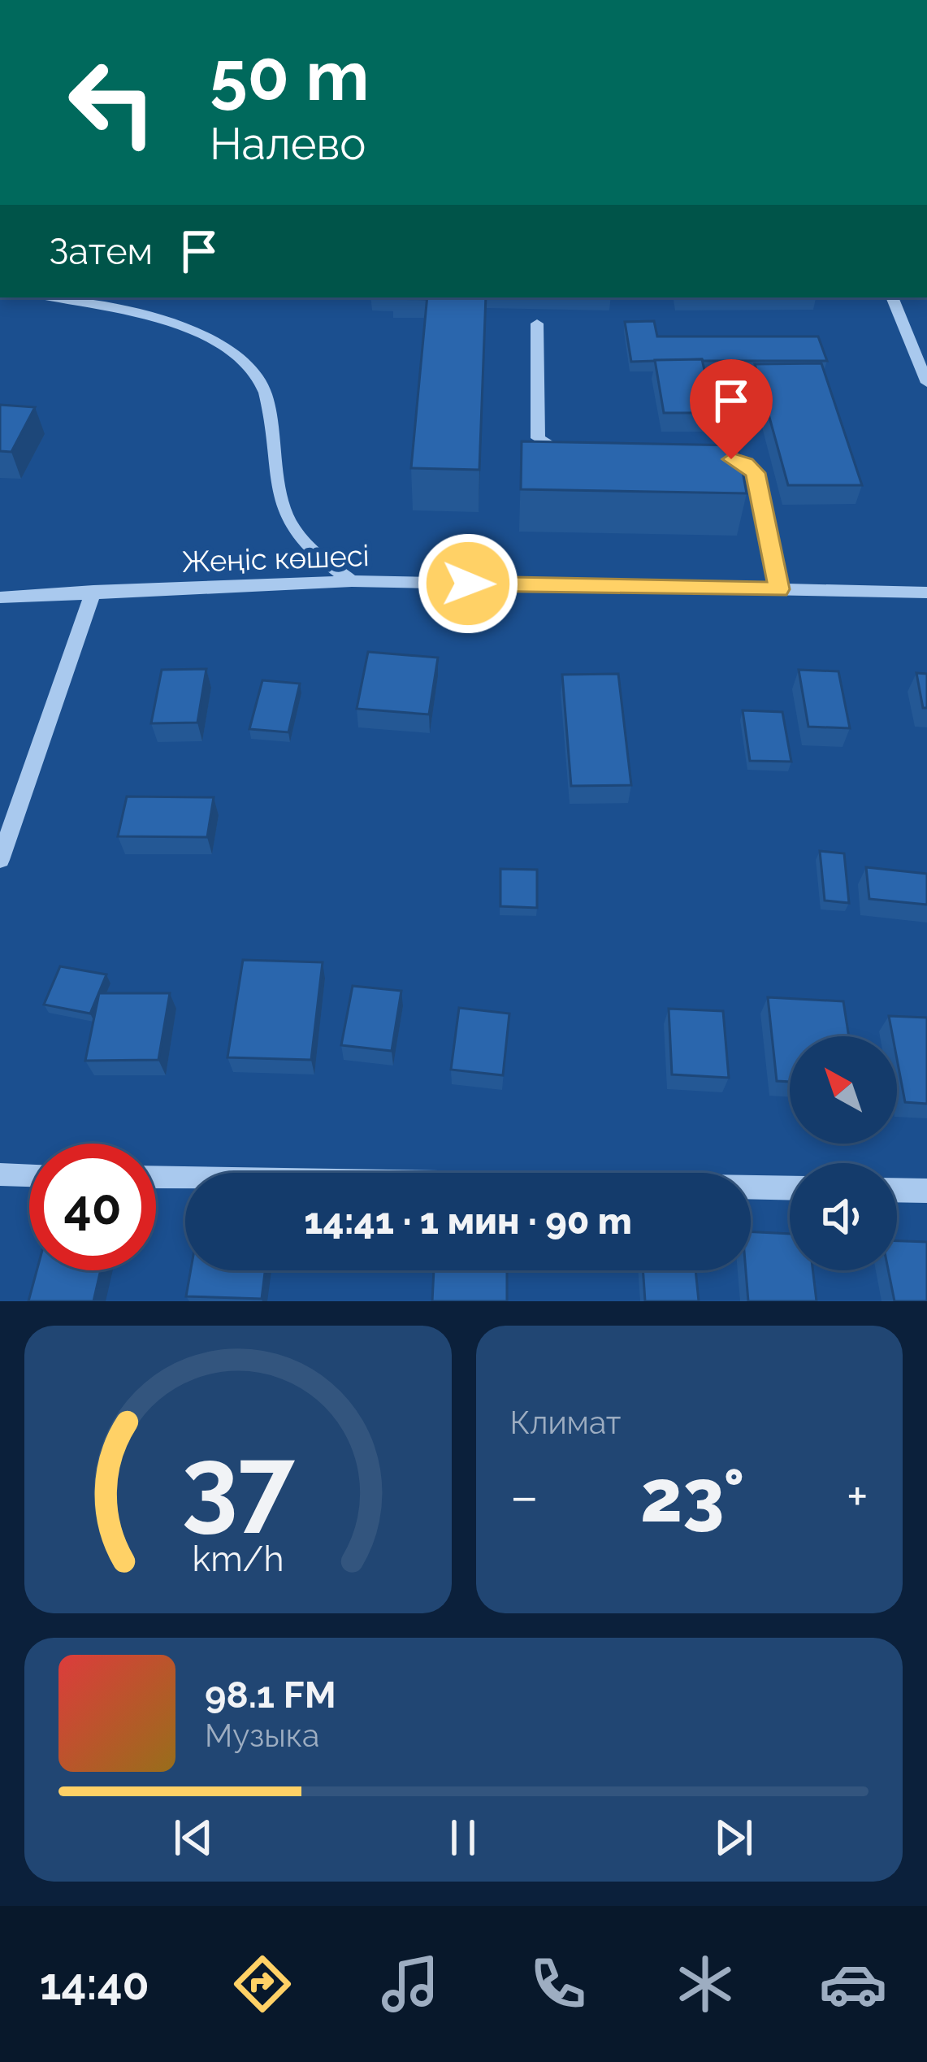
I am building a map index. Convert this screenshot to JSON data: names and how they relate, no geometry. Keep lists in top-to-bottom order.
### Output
{
  "streets": {
    "street": ["Жеңіс көшесі"]
  },
  "north": "top left",
  "page": {
    "turn": ["50 m", "Налево"],
    "then": "Затем",
    "limit": "40",
    "trip": "14:41 · 1 мин · 90 m",
    "tile": "Климат",
    "heat": ["−", "23°", "+"],
    "song": ["98.1 FM", "Музыка"],
    "tabs": "14:40",
    "gauge": ["37", "km/h"]
  }
}
